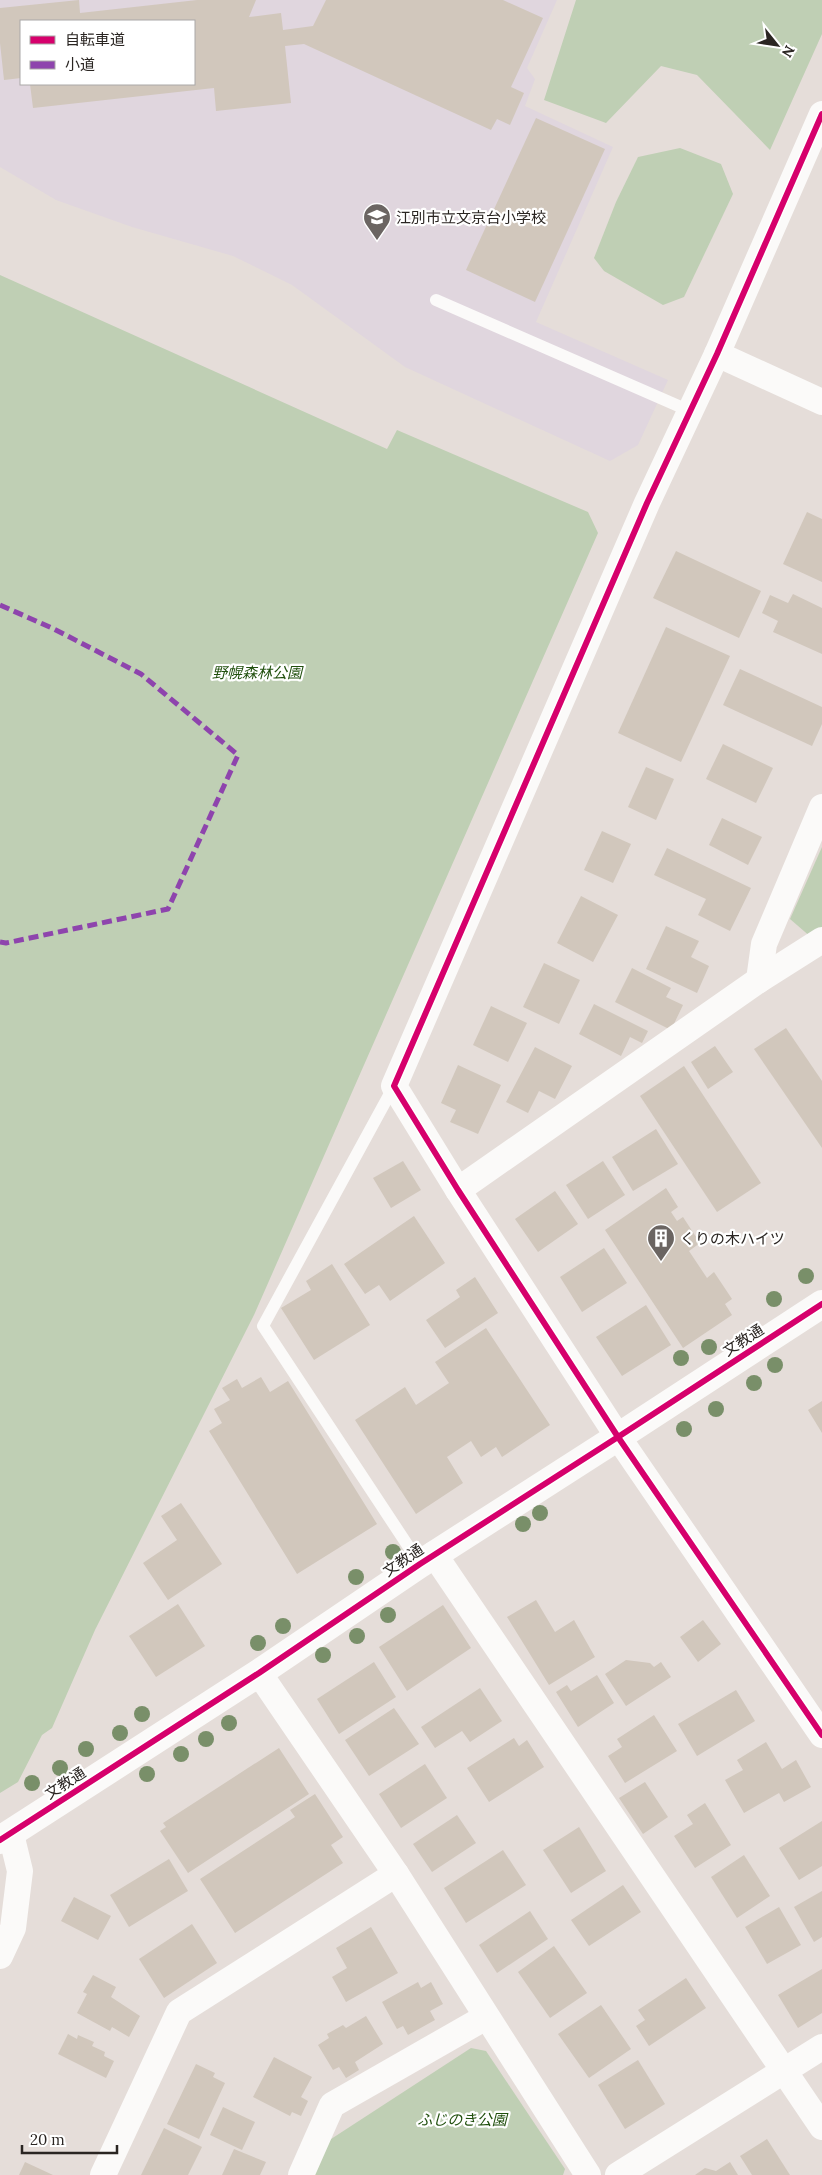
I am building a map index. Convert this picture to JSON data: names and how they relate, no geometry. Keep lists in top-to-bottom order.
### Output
{
  "streets": {
    "street": ["文教通"]
  },
  "parks": ["野幌森林公園", "ふじのき公園"],
  "places": {
    "school or university": ["江別市立文京台小学校"],
    "building": ["くりの木ハイツ"]
  },
  "legend": ["自転車道", "小道"],
  "scale_bar": "20 m",
  "north": "bottom right"
}
